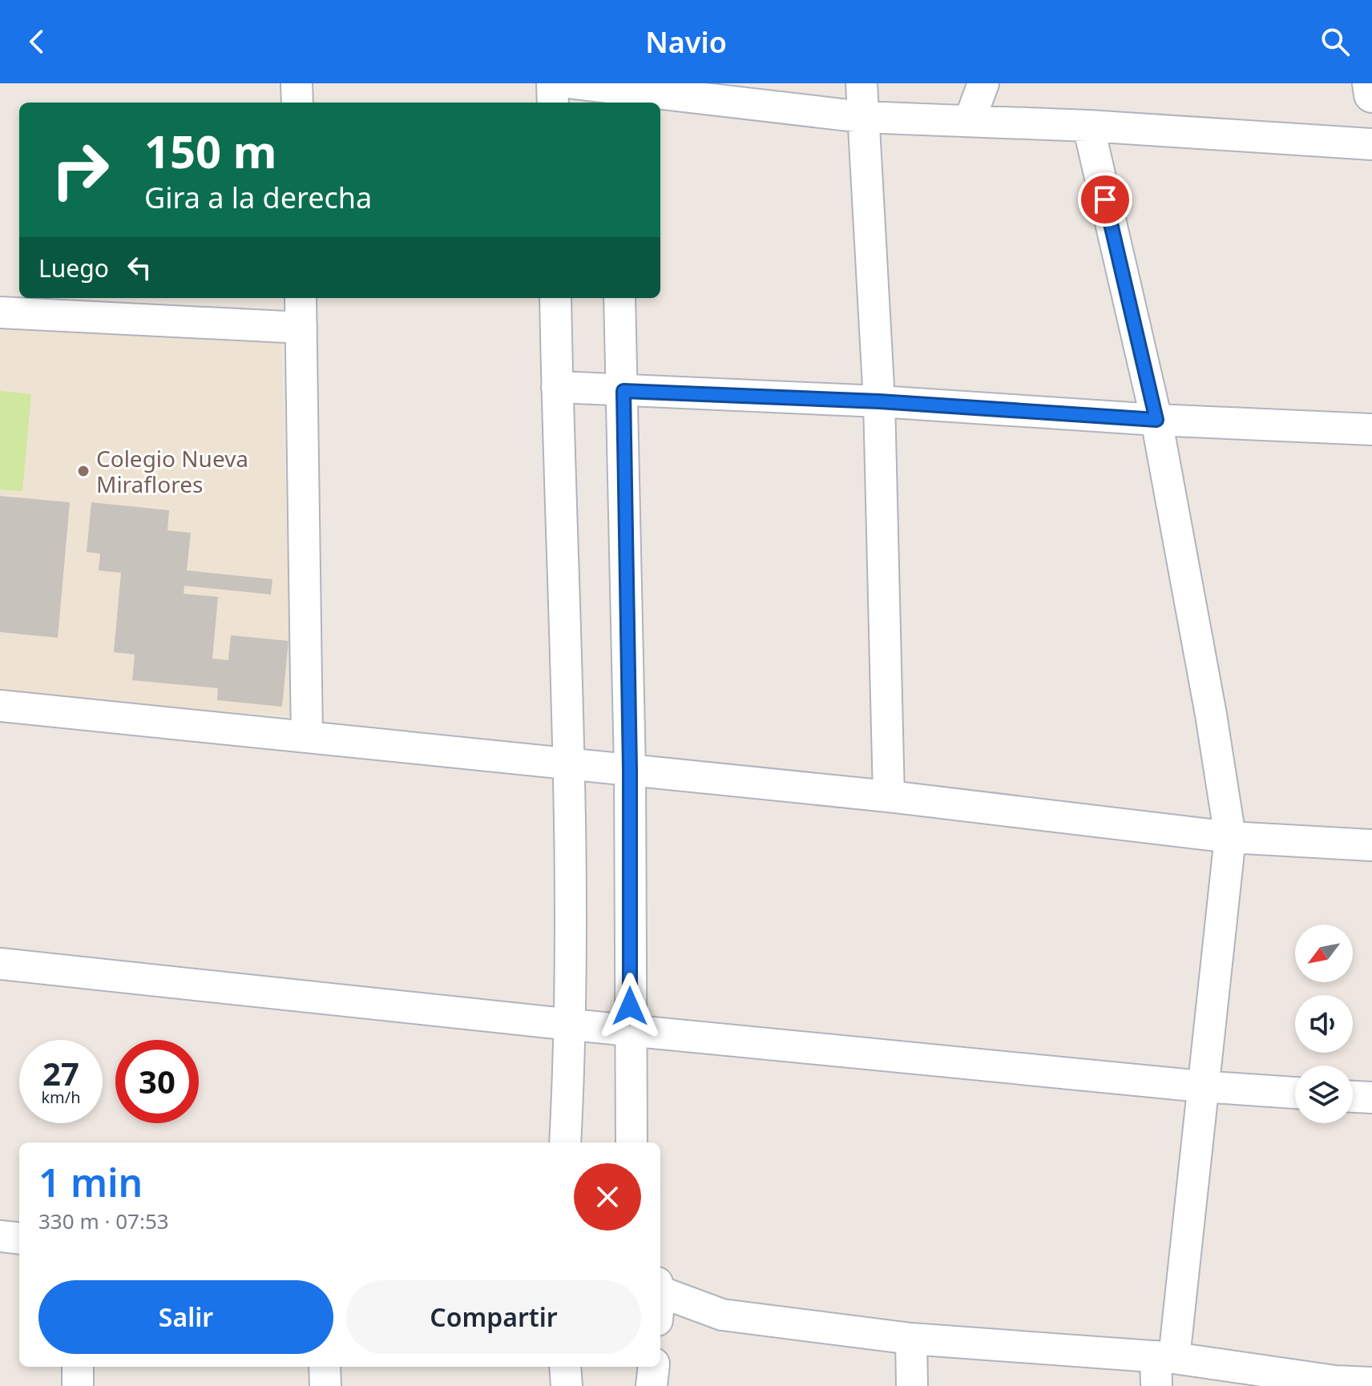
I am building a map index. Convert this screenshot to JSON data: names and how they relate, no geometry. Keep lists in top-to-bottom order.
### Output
{
  "places": ["Colegio Nueva Miraflores"],
  "north": "bottom left",
  "page": {
    "header": "Navio",
    "turn": ["150 m", "Gira a la derecha"],
    "then": "Luego",
    "speed": "27 km/h",
    "limit": "30",
    "heading": ["1 min", "330 m · 07:53"],
    "buttons": ["Salir", "Compartir"]
  }
}
